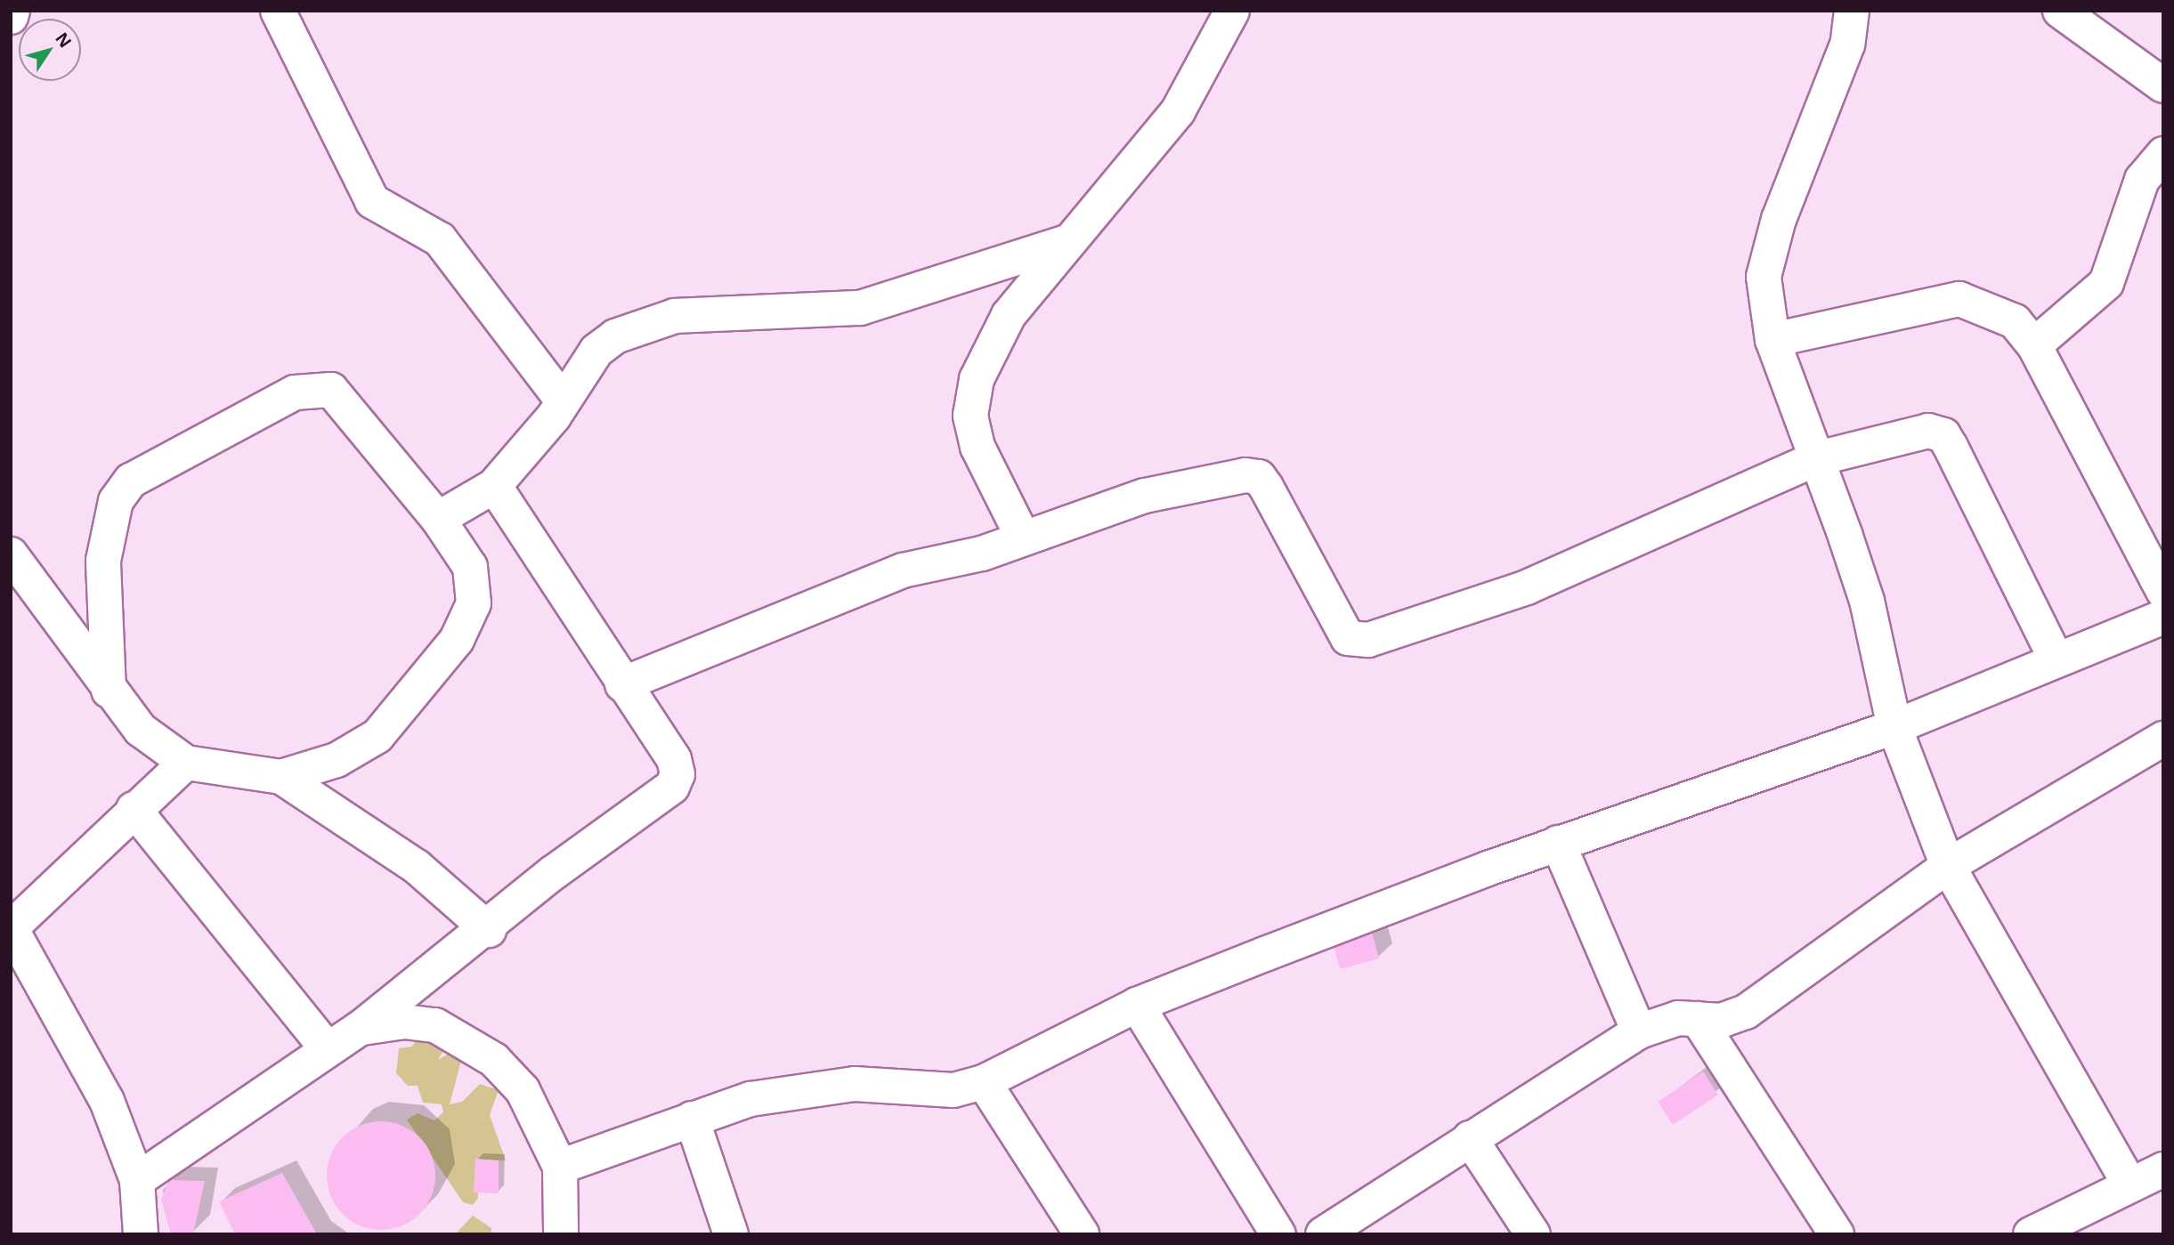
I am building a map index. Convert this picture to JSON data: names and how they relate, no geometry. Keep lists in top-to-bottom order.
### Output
{
  "north": "top right"
}
